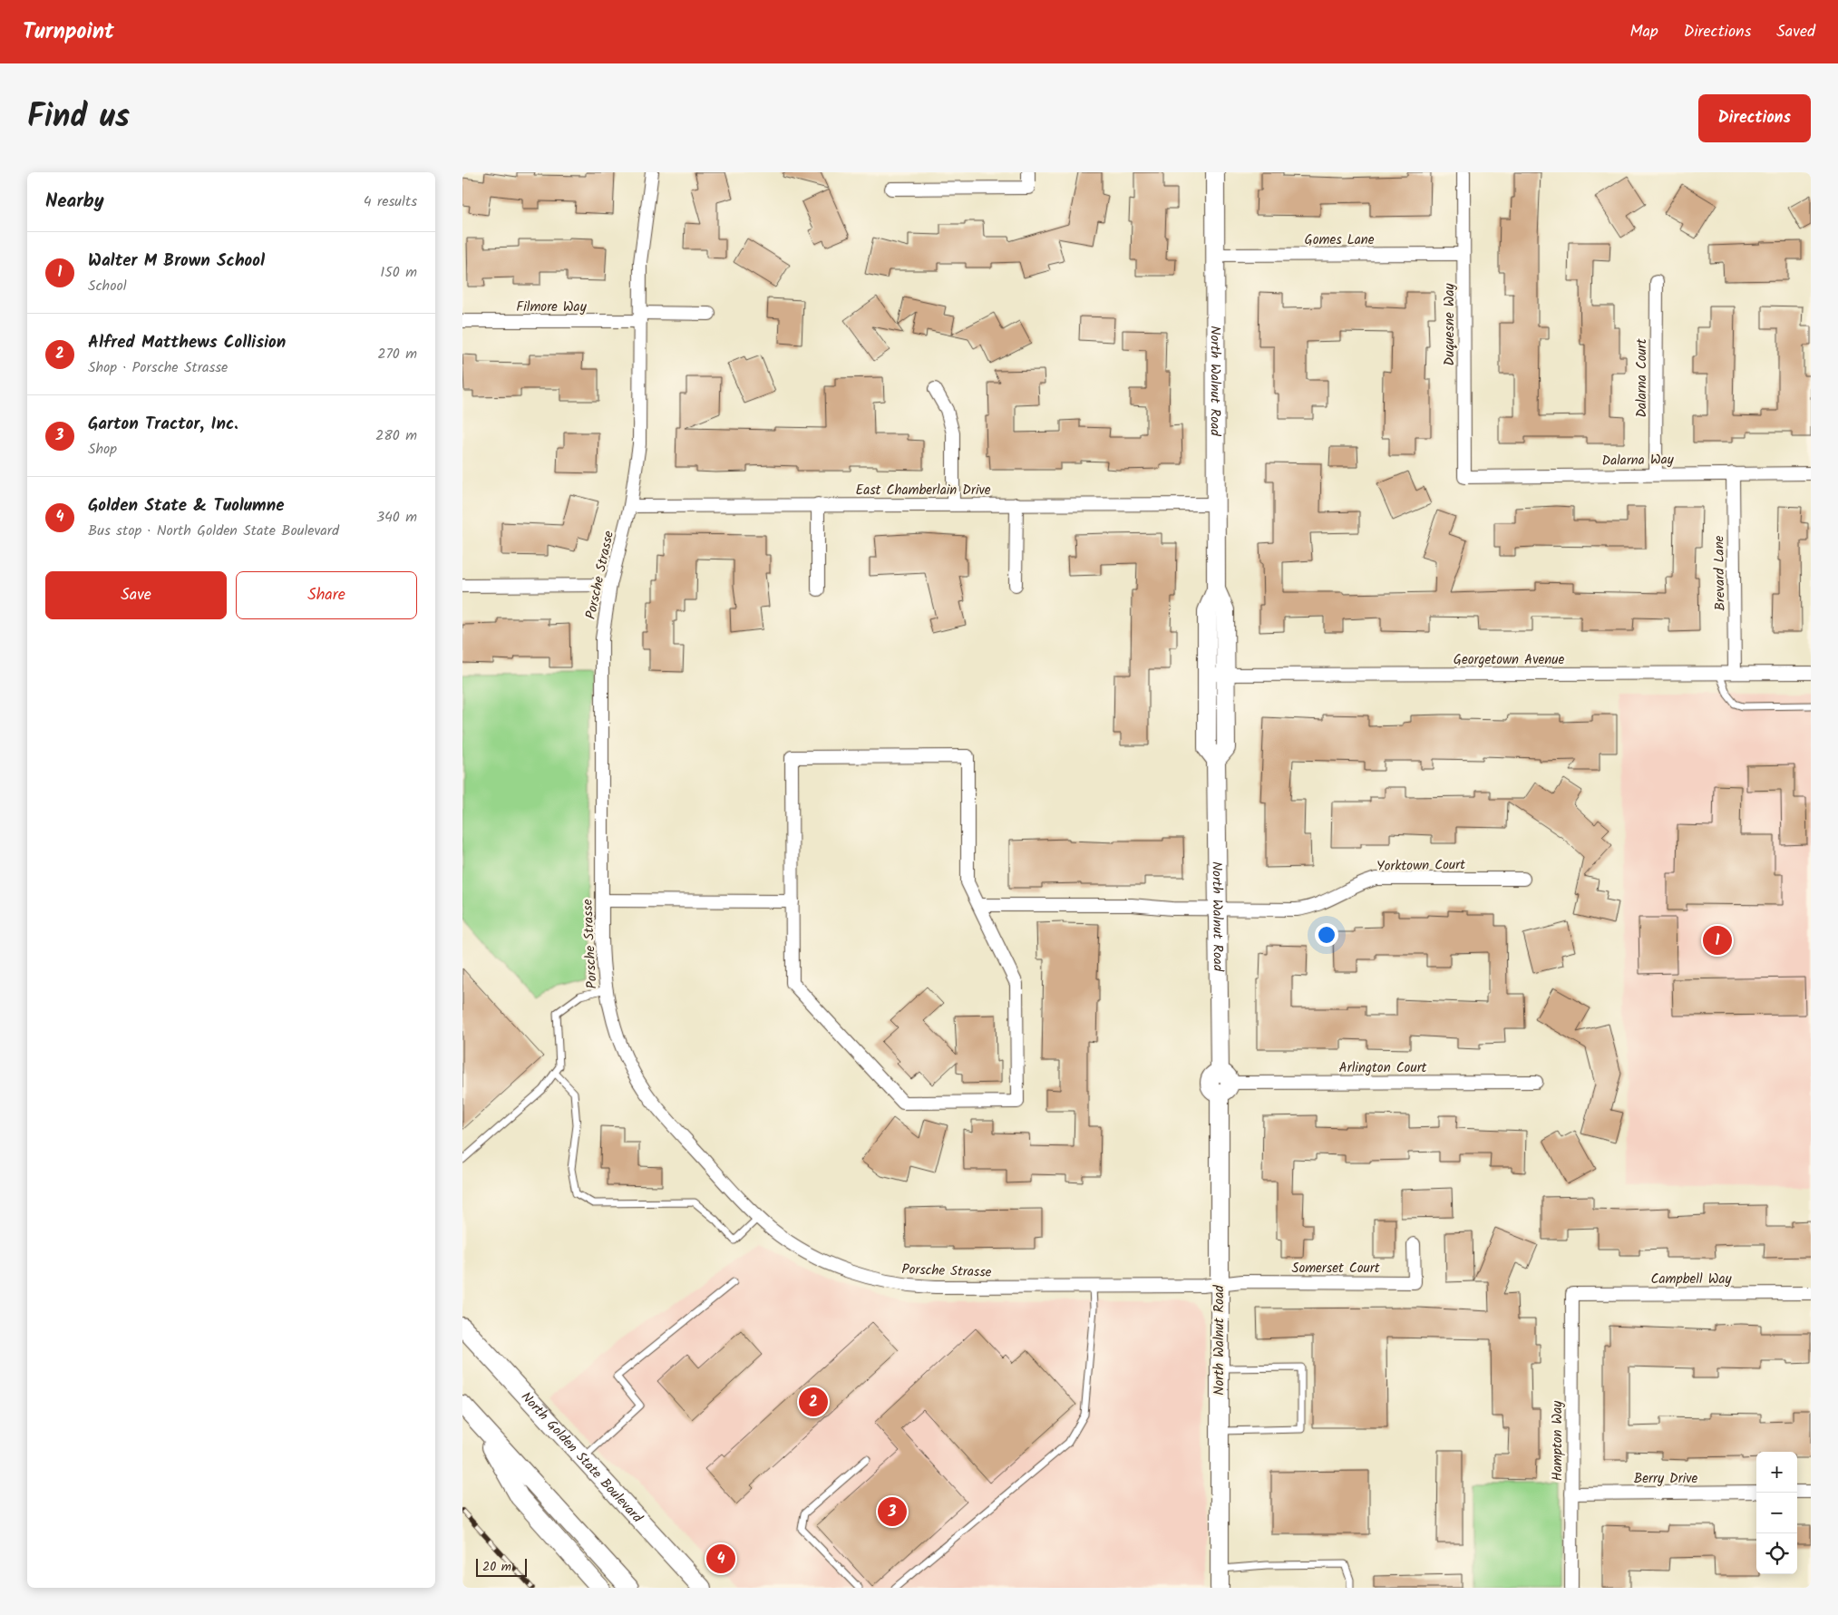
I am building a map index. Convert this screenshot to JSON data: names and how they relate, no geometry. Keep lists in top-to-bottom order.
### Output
{
  "streets": {
    "street": [
      "Gomes Lane",
      "Filmore Way",
      "Duquesne Way",
      "Dalarna Court",
      "North Walnut Road",
      "Dalarna Way",
      "East Chamberlain Drive",
      "Brevard Lane",
      "Porsche Strasse",
      "Georgetown Avenue",
      "Yorktown Court",
      "Arlington Court",
      "Somerset Court",
      "Campbell Way",
      "Hampton Way",
      "North Golden State Boulevard",
      "Berry Drive"
    ]
  },
  "crossings": [
    ["Gomes Lane", "Duquesne Way"],
    ["Gomes Lane", "North Walnut Road"],
    ["Filmore Way", "Porsche Strasse"],
    ["Duquesne Way", "Dalarna Way"],
    ["Dalarna Court", "Dalarna Way"],
    ["North Walnut Road", "East Chamberlain Drive"],
    ["North Walnut Road", "Porsche Strasse"],
    ["North Walnut Road", "Georgetown Avenue"],
    ["North Walnut Road", "Yorktown Court"],
    ["North Walnut Road", "Arlington Court"],
    ["North Walnut Road", "Somerset Court"],
    ["Dalarna Way", "Brevard Lane"],
    ["East Chamberlain Drive", "Porsche Strasse"],
    ["Brevard Lane", "Georgetown Avenue"],
    ["Porsche Strasse", "Somerset Court"],
    ["Campbell Way", "Hampton Way"],
    ["Hampton Way", "Berry Drive"]
  ],
  "scale_bar": "20 m",
  "page": {
    "header": "Turnpoint",
    "nav": ["Map", "Directions", "Saved"],
    "title": "Find us",
    "buttons": [
      "Directions",
      ["Save", "Share"]
    ],
    "heading": ["Nearby", "4 results"],
    "list": [
      {
        "mark": "1",
        "name": "Walter M Brown School",
        "note": "School",
        "value": "150 m"
      },
      {
        "mark": "2",
        "name": "Alfred Matthews Collision",
        "note": "Shop · Porsche Strasse",
        "value": "270 m"
      },
      {
        "mark": "3",
        "name": "Garton Tractor, Inc.",
        "note": "Shop",
        "value": "280 m"
      },
      {
        "mark": "4",
        "name": "Golden State & Tuolumne",
        "note": "Bus stop · North Golden State Boulevard",
        "value": "340 m"
      }
    ],
    "pins": [
      "1",
      "2",
      "3",
      "4"
    ],
    "map_buttons": ["+", "−"],
    "scale": "20 m"
  }
}
